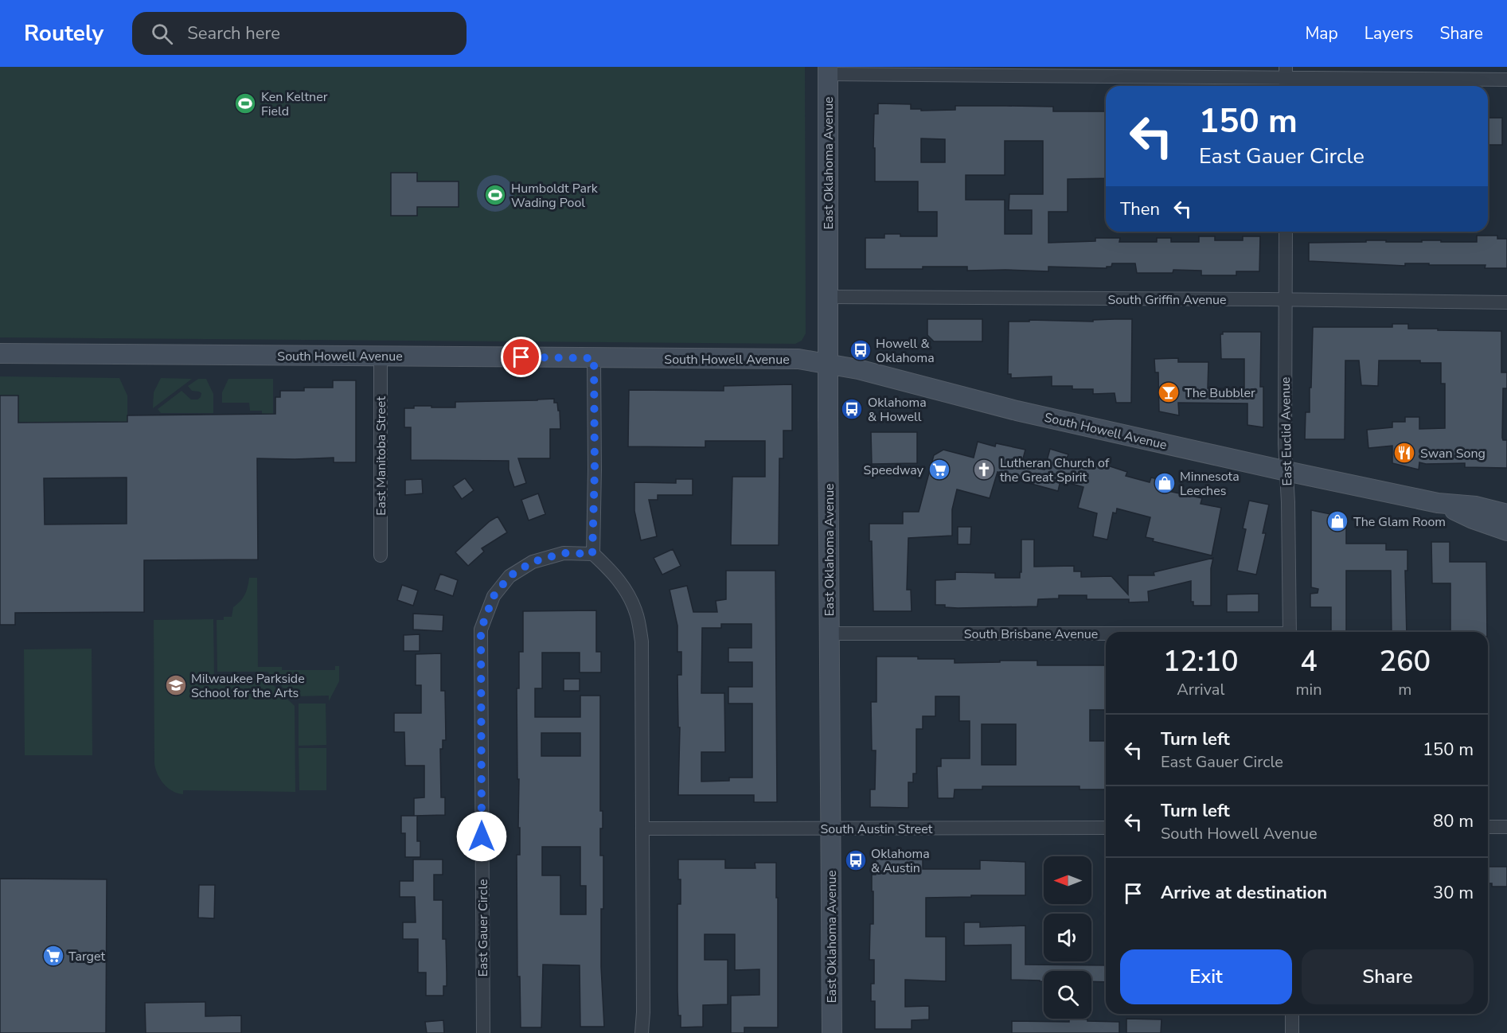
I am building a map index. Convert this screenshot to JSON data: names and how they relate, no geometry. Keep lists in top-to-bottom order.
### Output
{
  "streets": {
    "street": [
      "East Oklahoma Avenue",
      "South Griffin Avenue",
      "South Howell Avenue",
      "East Euclid Avenue",
      "East Manitoba Street",
      "South Brisbane Avenue",
      "South Austin Street",
      "East Gauer Circle"
    ]
  },
  "crossings": [
    ["East Oklahoma Avenue", "South Griffin Avenue"],
    ["East Oklahoma Avenue", "South Howell Avenue"],
    ["East Oklahoma Avenue", "South Brisbane Avenue"],
    ["East Oklahoma Avenue", "South Austin Street"],
    ["South Griffin Avenue", "East Euclid Avenue"],
    ["South Howell Avenue", "East Euclid Avenue"],
    ["South Howell Avenue", "East Manitoba Street"]
  ],
  "places": {
    "sports": ["Ken Keltner Field", "Humboldt Park Wading Pool"],
    "bus stop": ["Howell & Oklahoma", "Oklahoma & Howell", "Oklahoma & Austin"],
    "bar": ["The Bubbler"],
    "restaurant": ["Swan Song"],
    "supermarket": ["Speedway", "Target"],
    "church": ["Lutheran Church of the Great Spirit"],
    "shop": ["Minnesota Leeches", "The Glam Room"],
    "school or university": ["Milwaukee Parkside School for the Arts"]
  },
  "north": "left",
  "page": {
    "header": "Routely",
    "search": "Search here",
    "nav": ["Map", "Layers", "Share"],
    "turn": ["150 m", "East Gauer Circle"],
    "then": "Then",
    "eta": [
      "12:10",
      "Arrival",
      "4",
      "min",
      "260",
      "m"
    ],
    "list": [
      {
        "name": "Turn left",
        "note": "East Gauer Circle",
        "value": "150 m"
      },
      {
        "name": "Turn left",
        "note": "South Howell Avenue",
        "value": "80 m"
      },
      {
        "name": "Arrive at destination",
        "value": "30 m"
      }
    ],
    "buttons": ["Exit", "Share"]
  }
}
